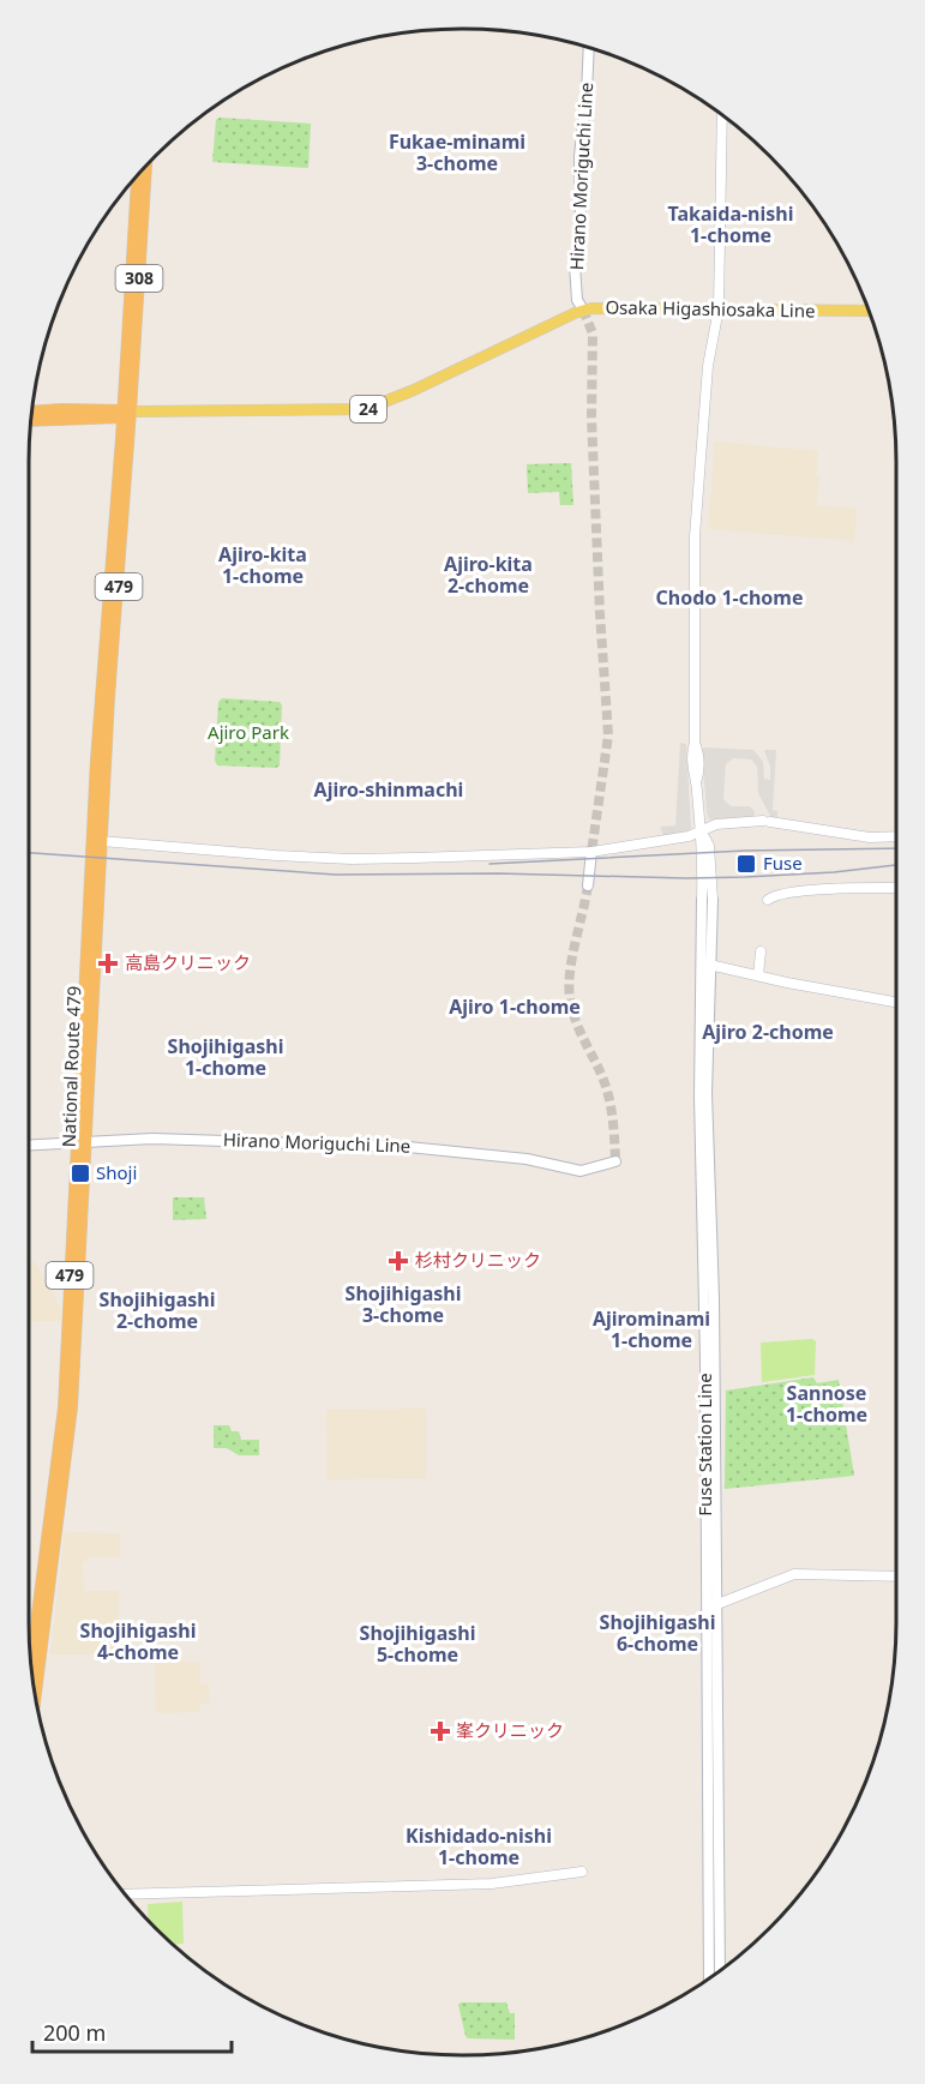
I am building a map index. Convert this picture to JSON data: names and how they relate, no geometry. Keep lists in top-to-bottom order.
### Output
{
  "streets": {
    "highway": ["308", "479", "National Route 479"],
    "main road": [
      "Hirano Moriguchi Line",
      "Osaka Higashiosaka Line",
      "24",
      "Fuse Station Line"
    ]
  },
  "crossings": [
    ["Hirano Moriguchi Line", "Osaka Higashiosaka Line"],
    ["Hirano Moriguchi Line", "National Route 479"],
    ["308", "Osaka Higashiosaka Line"],
    ["308", "National Route 479"],
    ["Osaka Higashiosaka Line", "National Route 479"]
  ],
  "districts": [
    "Fukae-minami 3-chome",
    "Takaida-nishi 1-chome",
    "Ajiro-kita 1-chome",
    "Ajiro-kita 2-chome",
    "Chodo 1-chome",
    "Ajiro-shinmachi",
    "Ajiro 1-chome",
    "Ajiro 2-chome",
    "Shojihigashi 1-chome",
    "Shojihigashi 3-chome",
    "Shojihigashi 2-chome",
    "Ajirominami 1-chome",
    "Sannose 1-chome",
    "Shojihigashi 6-chome",
    "Shojihigashi 4-chome",
    "Shojihigashi 5-chome",
    "Kishidado-nishi 1-chome"
  ],
  "parks": ["Ajiro Park"],
  "places": {
    "transit": ["Fuse", "Shoji"],
    "health": ["高島クリニック", "杉村クリニック", "峯クリニック"]
  },
  "scale_bar": "200 m"
}
